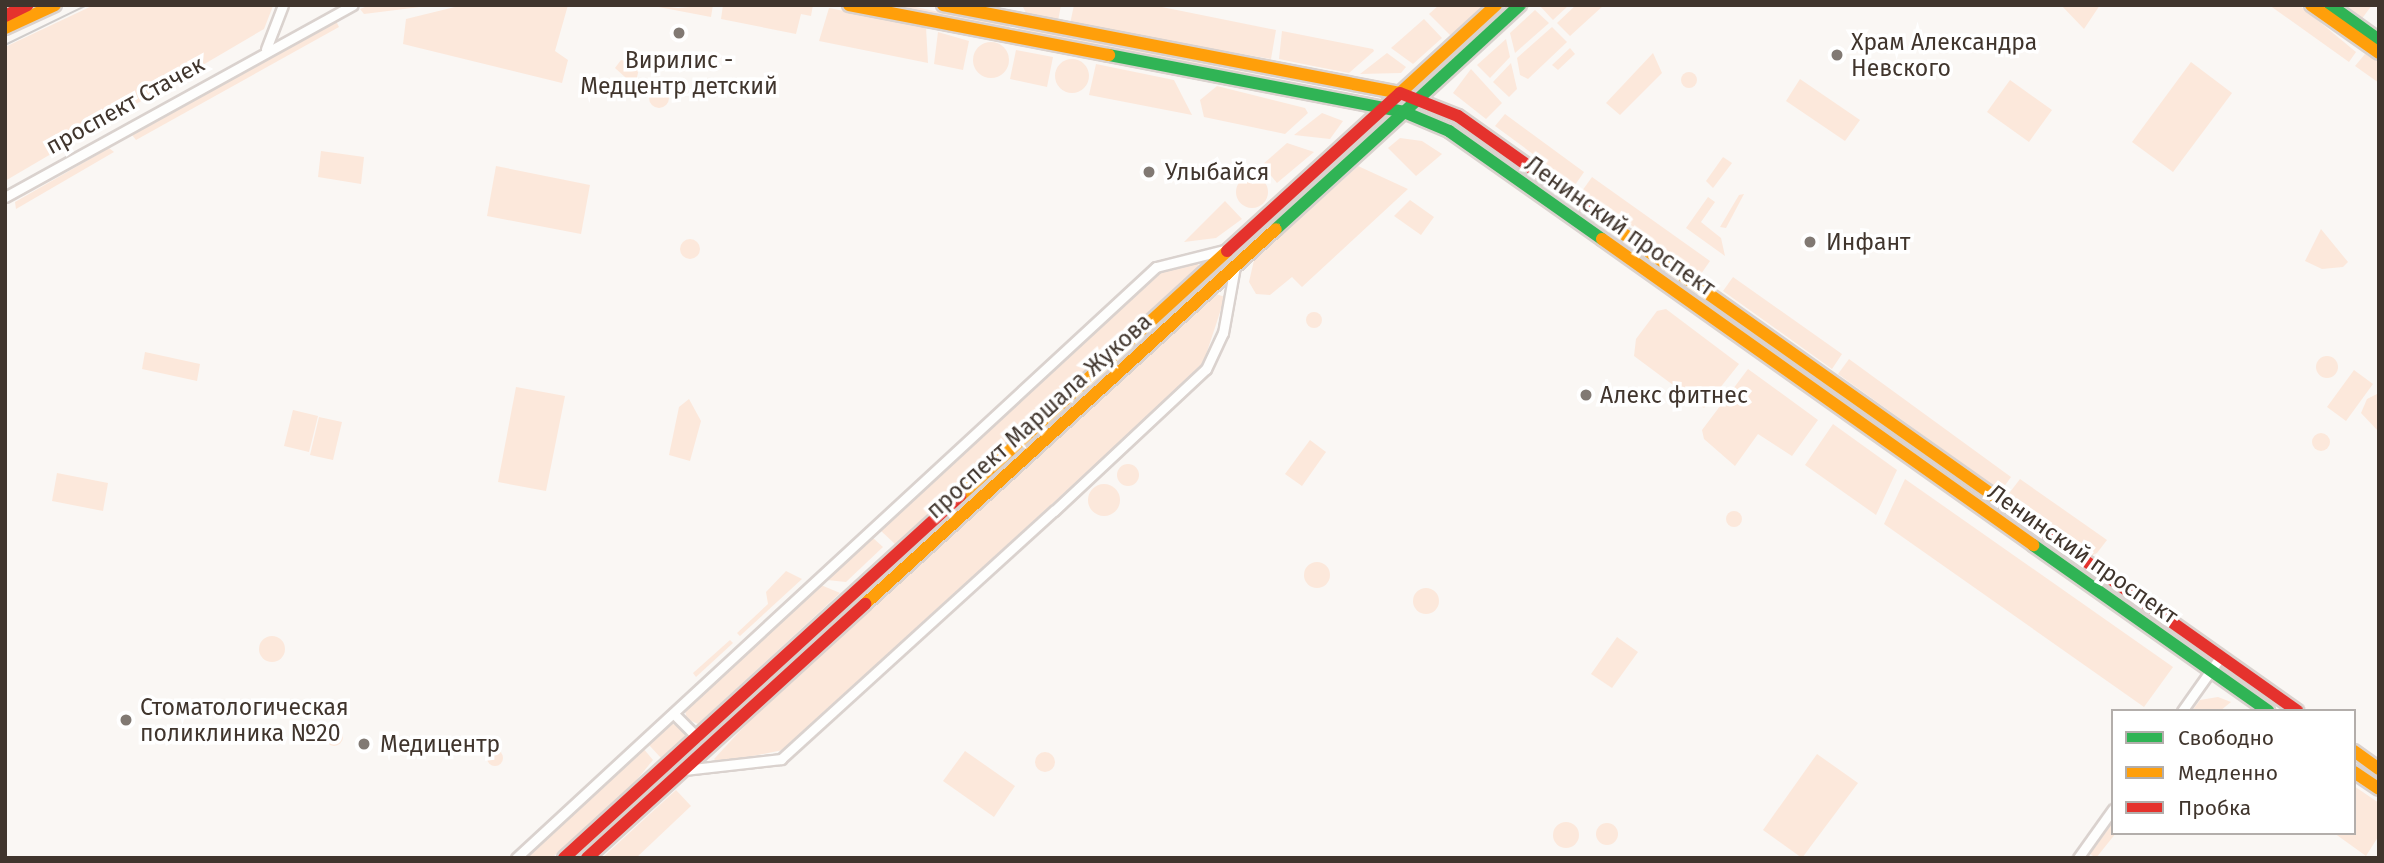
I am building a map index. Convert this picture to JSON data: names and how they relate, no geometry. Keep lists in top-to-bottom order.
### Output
{
  "streets": {
    "main road": ["Ленинский проспект", "проспект Маршала Жукова"],
    "street": ["проспект Стачек"]
  },
  "crossings": [
    ["Ленинский проспект", "проспект Маршала Жукова"]
  ],
  "places": [
    "Вирилис - Медцентр детский",
    "Храм Александра Невского",
    "Улыбайся",
    "Инфант",
    "Алекс фитнес",
    "Стоматологическая поликлиника №20",
    "Медицентр"
  ],
  "legend": ["Свободно", "Медленно", "Пробка"]
}
